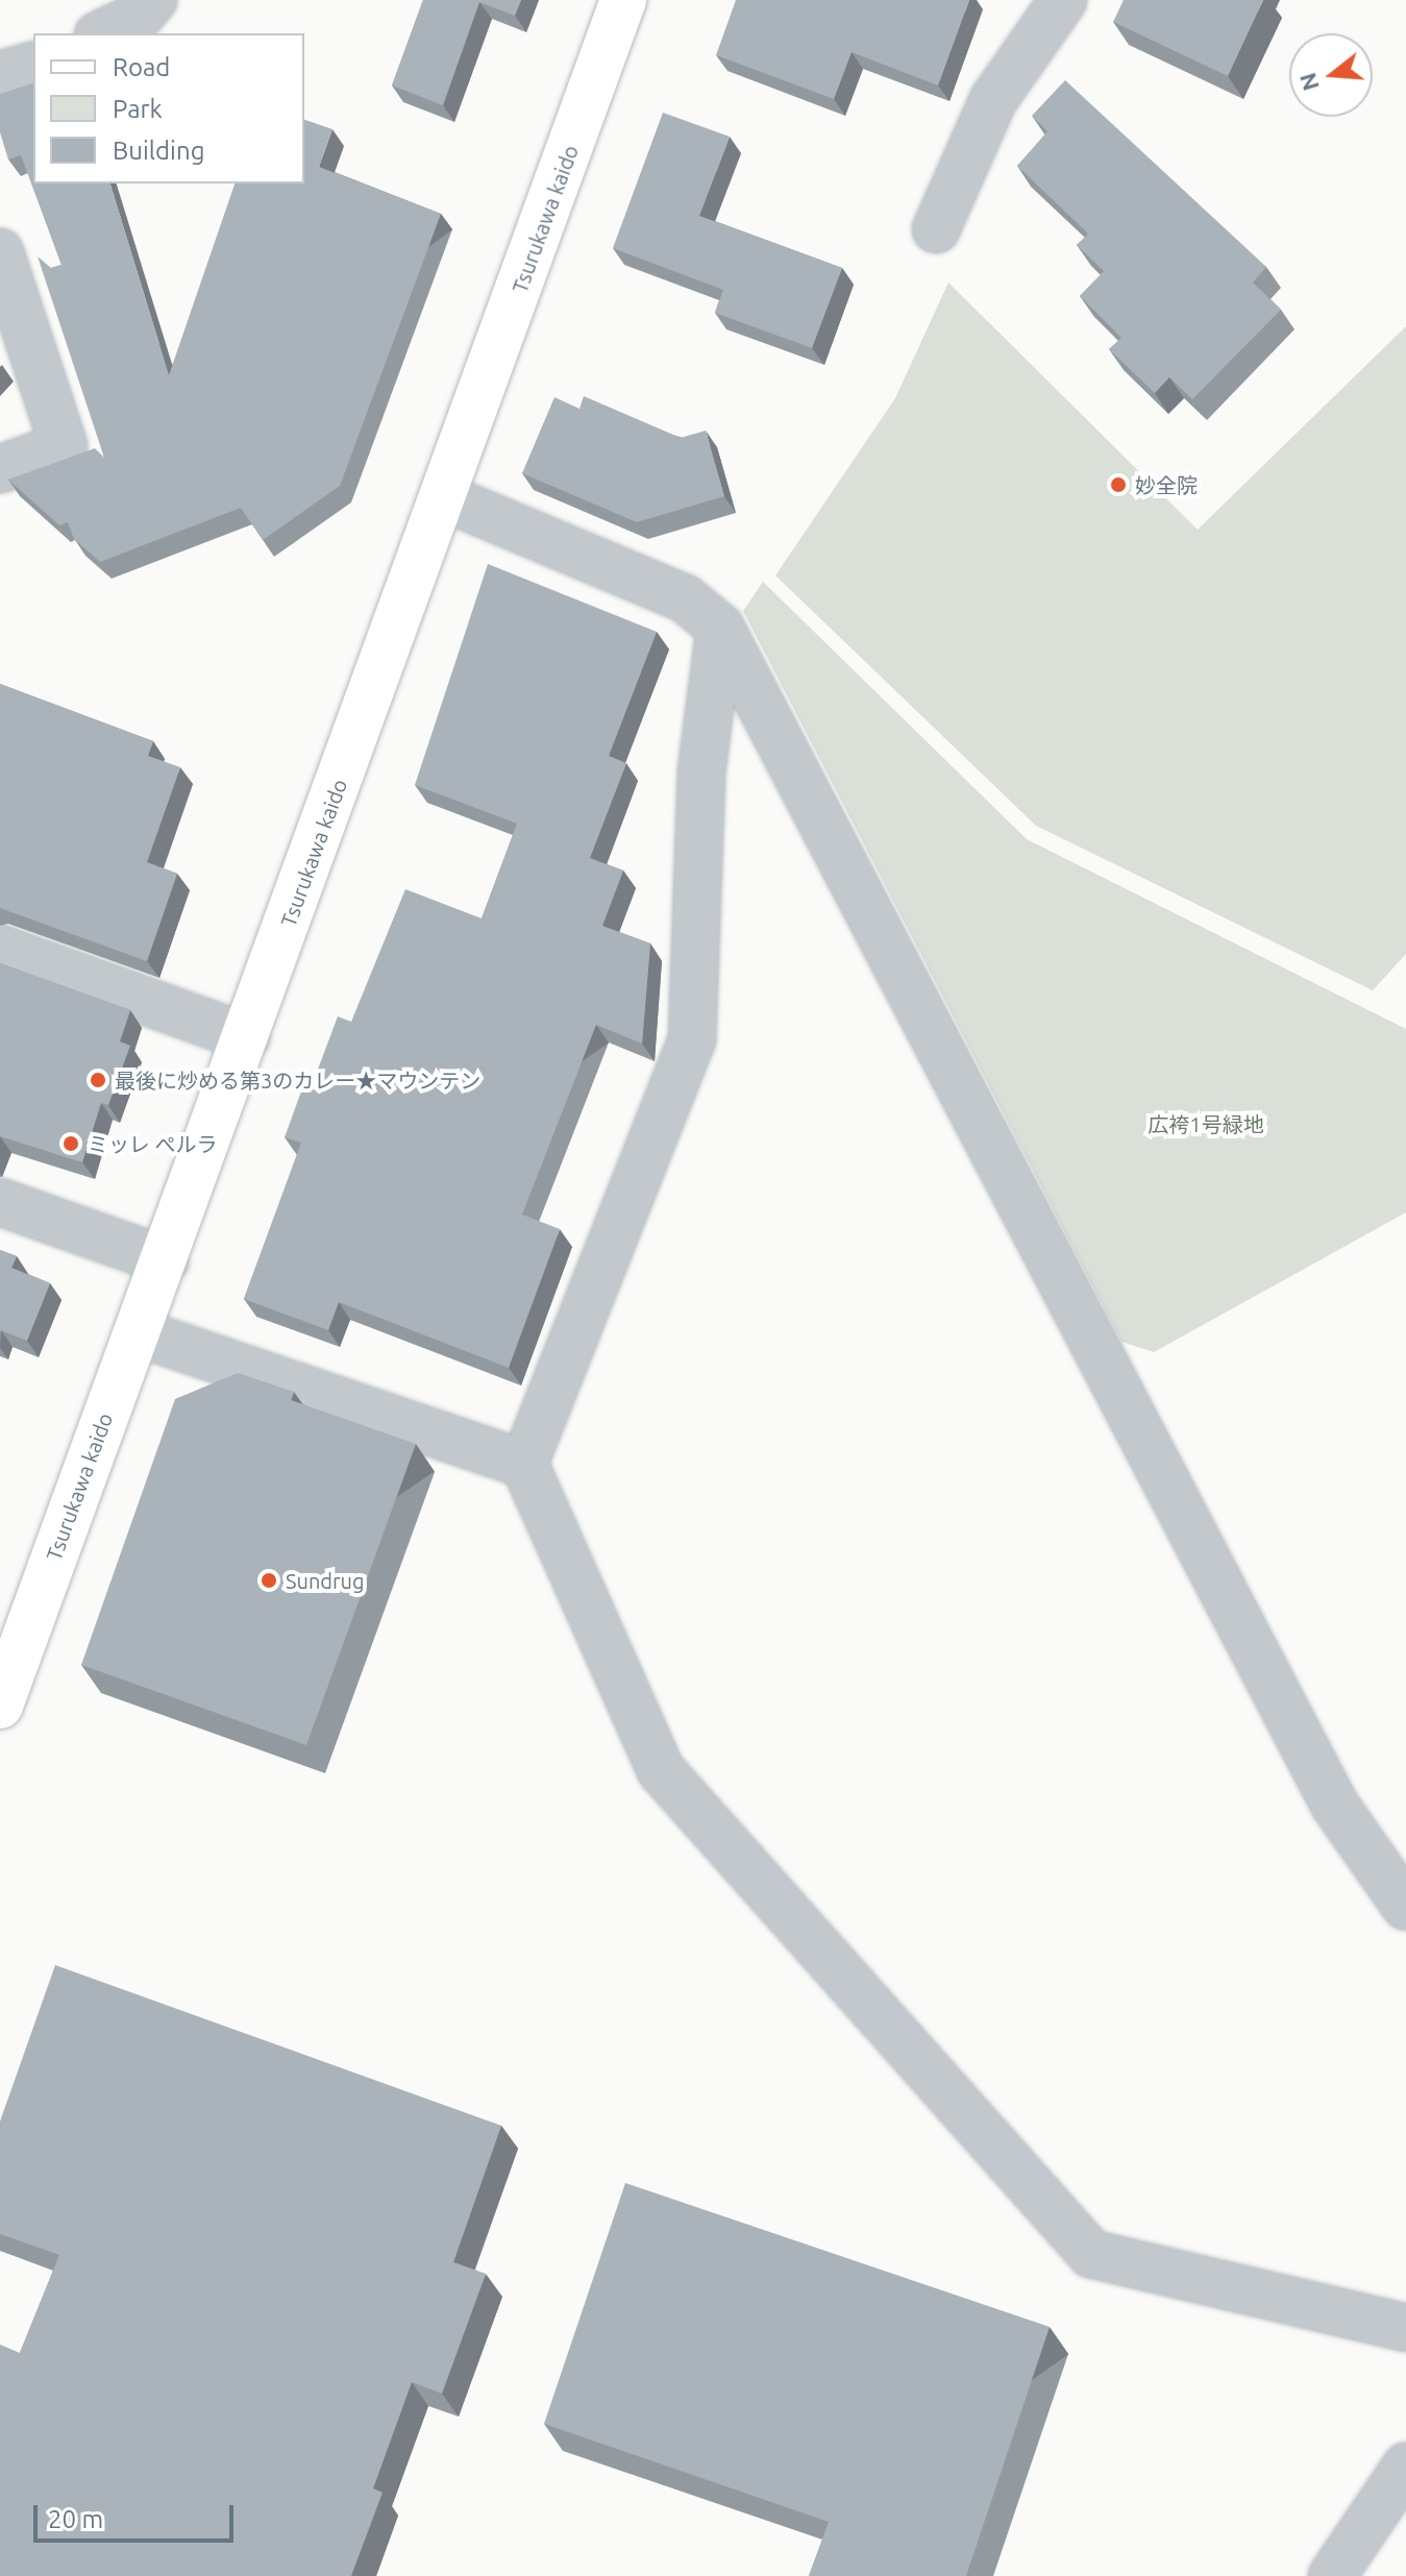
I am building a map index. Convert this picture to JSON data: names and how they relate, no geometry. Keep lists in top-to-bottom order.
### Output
{
  "streets": {
    "main road": ["Tsurukawa kaido"]
  },
  "parks": ["広袴1号緑地"],
  "places": [
    "妙全院",
    "最後に炒める第3のカレー★マウンテン",
    "ミッレ ぺルラ",
    "Sundrug"
  ],
  "legend": ["Road", "Park", "Building"],
  "scale_bar": "20 m",
  "north": "left"
}
